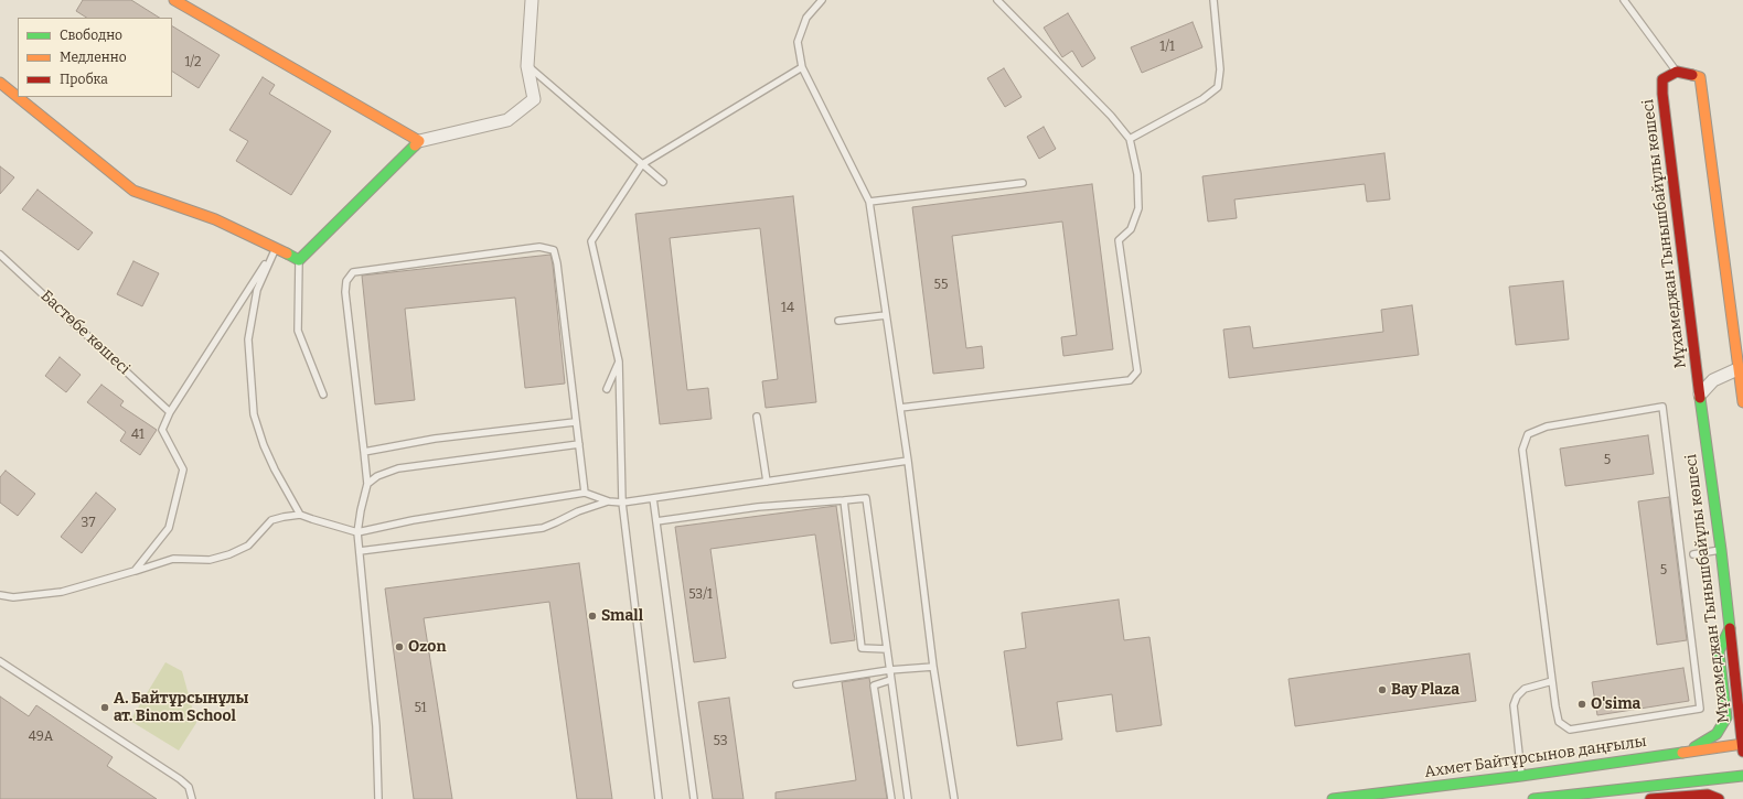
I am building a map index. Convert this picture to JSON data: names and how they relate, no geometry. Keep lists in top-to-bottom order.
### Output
{
  "streets": {
    "street": ["Мұхамеджан Тынышбайұлы көшесі", "Ахмет Байтұрсынов даңғылы"],
    "lane": ["Бастөбе көшесі"]
  },
  "crossings": [
    ["Мұхамеджан Тынышбайұлы көшесі", "Ахмет Байтұрсынов даңғылы"]
  ],
  "places": [
    "Small",
    "Ozon",
    "Bay Plaza",
    "O'sima",
    "А. Байтұрсынұлы ат. Binom School"
  ],
  "house_numbers": [
    "1/1",
    "1/2",
    "55",
    "14",
    "41",
    "5",
    "37",
    "5",
    "53/1",
    "51",
    "49А",
    "53"
  ],
  "legend": ["Свободно", "Медленно", "Пробка"]
}
